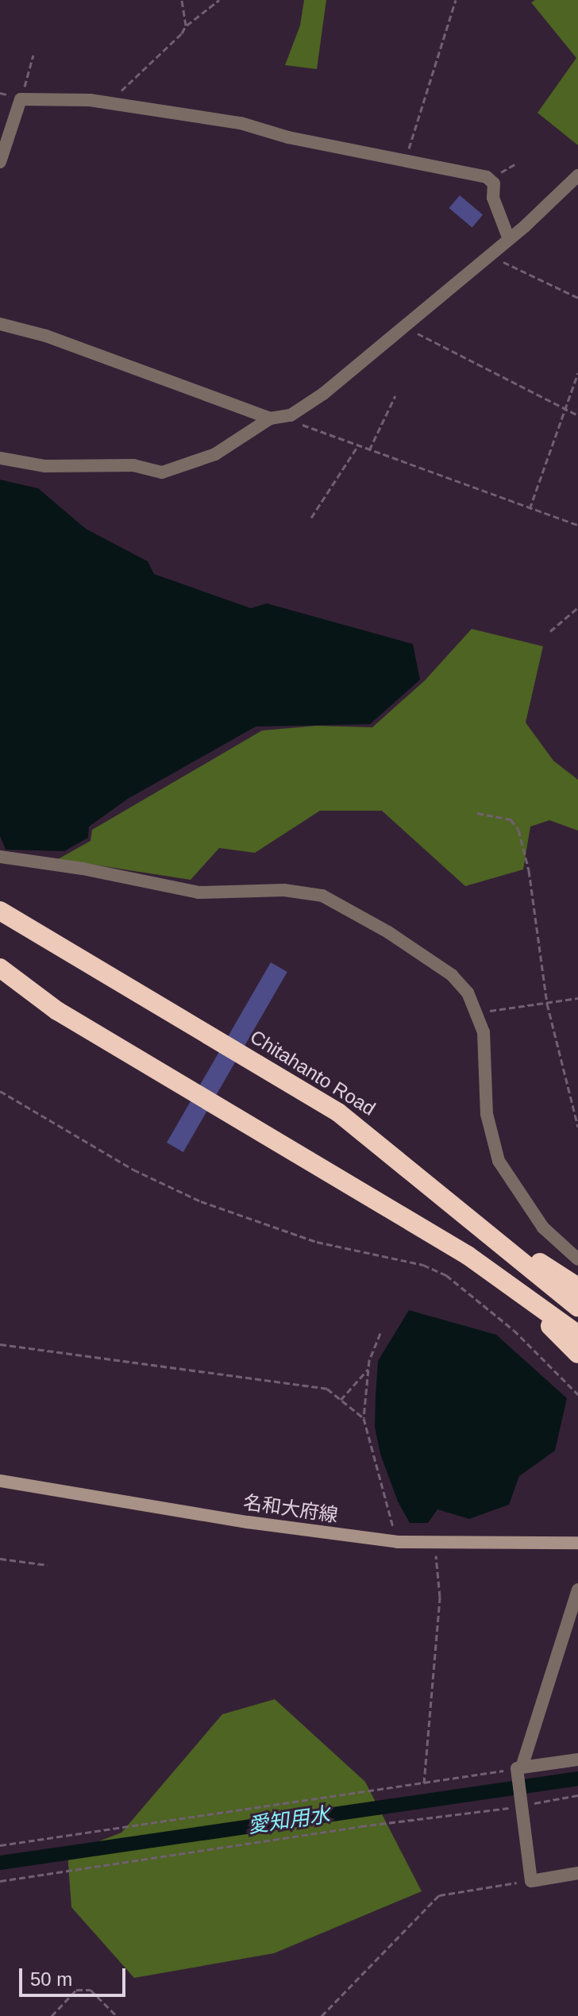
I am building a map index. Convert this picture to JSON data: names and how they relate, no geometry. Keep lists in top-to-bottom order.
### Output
{
  "streets": {
    "highway": ["Chitahanto Road"],
    "main road": ["名和大府線"]
  },
  "water": ["愛知用水"],
  "scale_bar": "50 m"
}
